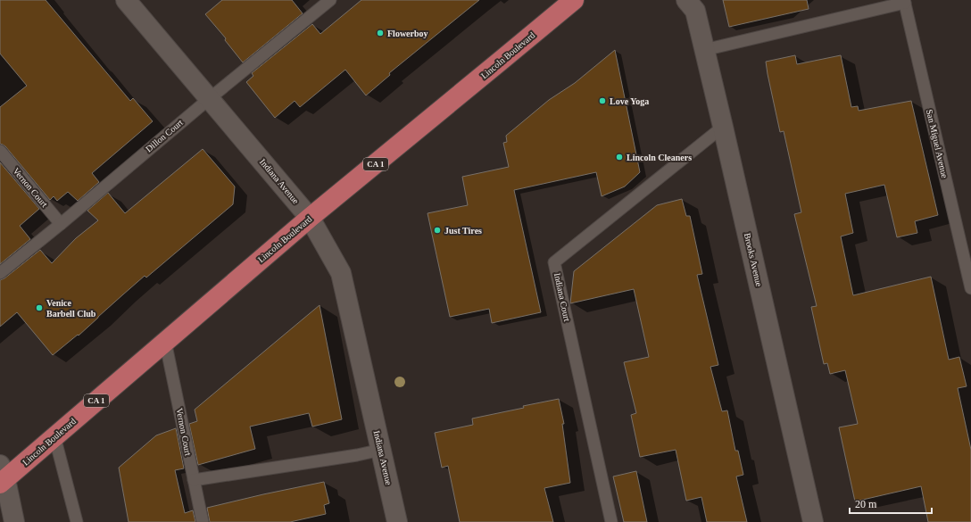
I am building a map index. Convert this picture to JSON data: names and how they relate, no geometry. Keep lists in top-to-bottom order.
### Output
{
  "streets": {
    "highway": ["Lincoln Boulevard", "CA 1"],
    "street": ["Indiana Avenue", "Brooks Avenue"],
    "lane": [
      "Dillon Court",
      "San Miguel Avenue",
      "Vernon Court",
      "Indiana Court"
    ]
  },
  "crossings": [
    ["Lincoln Boulevard", "Indiana Avenue"],
    ["Lincoln Boulevard", "Vernon Court"],
    ["Dillon Court", "Indiana Avenue"],
    ["Dillon Court", "Vernon Court"],
    ["Brooks Avenue", "Indiana Court"]
  ],
  "places": [
    "Flowerboy",
    "Love Yoga",
    "Lincoln Cleaners",
    "Just Tires",
    "Venice Barbell Club"
  ],
  "scale_bar": "20 m"
}
